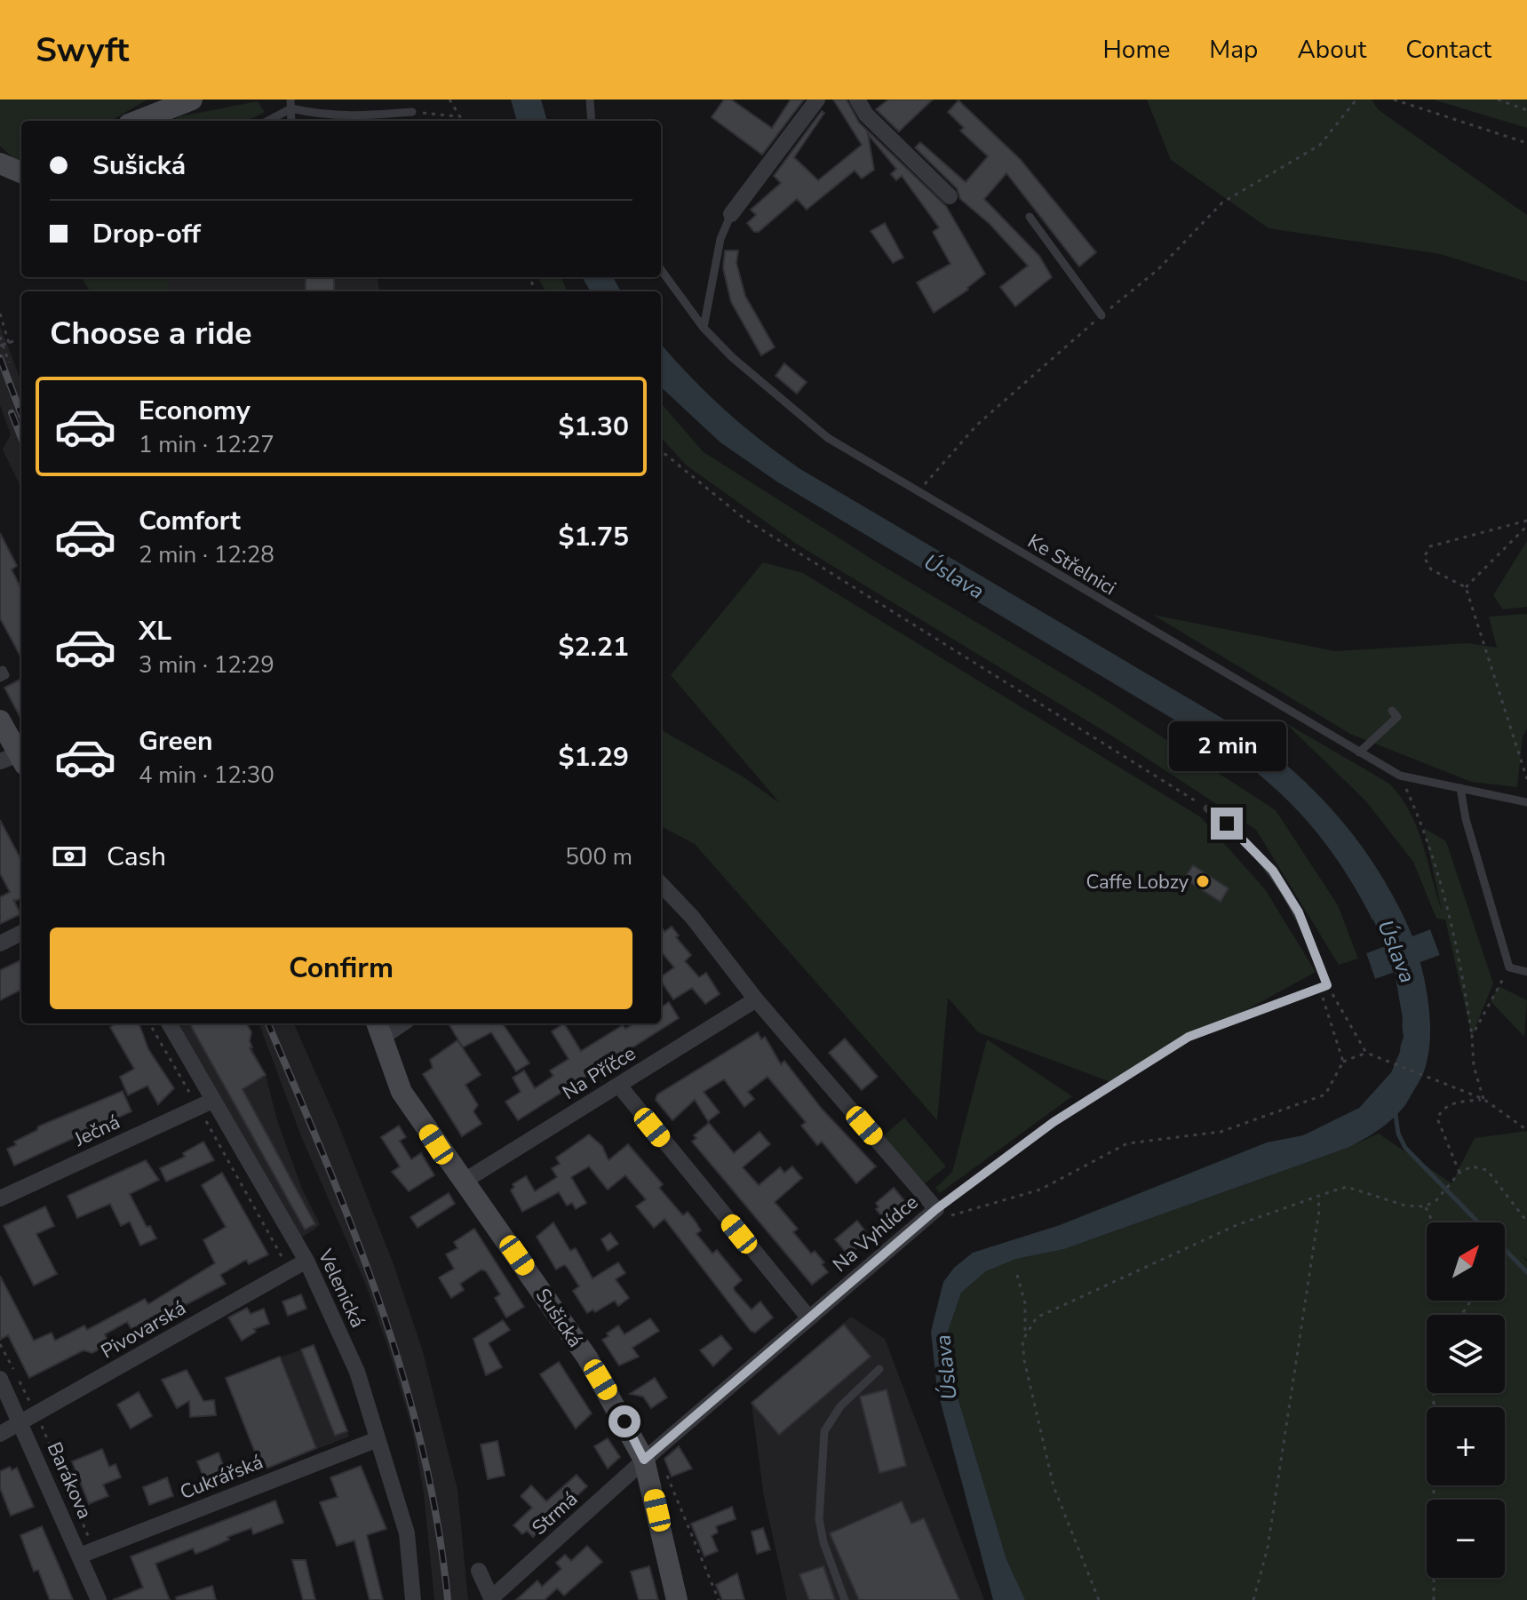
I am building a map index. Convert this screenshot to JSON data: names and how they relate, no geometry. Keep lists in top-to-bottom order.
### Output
{
  "streets": {
    "street": [
      "Na Příčce",
      "Ječná",
      "Na Vyhlídce",
      "Velenická",
      "Sušická",
      "Pivovarská",
      "Cukrářská",
      "Barákova",
      "Strmá"
    ],
    "lane": ["Ke Střelnici"]
  },
  "crossings": [
    ["Na Příčce", "Na Vyhlídce"],
    ["Na Příčce", "Sušická"],
    ["Ječná", "Velenická"],
    ["Na Vyhlídce", "Sušická"],
    ["Na Vyhlídce", "Strmá"],
    ["Velenická", "Pivovarská"],
    ["Velenická", "Cukrářská"],
    ["Sušická", "Strmá"],
    ["Pivovarská", "Barákova"],
    ["Cukrářská", "Barákova"]
  ],
  "water": ["Úslava"],
  "places": ["Caffe Lobzy"],
  "north": "top right",
  "page": {
    "header": "Swyft",
    "nav": [
      "Home",
      "Map",
      "About",
      "Contact"
    ],
    "banner": ["Sušická", "Drop-off"],
    "heading": "Choose a ride",
    "list": [
      {
        "name": "Economy",
        "note": "1 min · 12:27",
        "value": "$1.30"
      },
      {
        "name": "Comfort",
        "note": "2 min · 12:28",
        "value": "$1.75"
      },
      {
        "name": "XL",
        "note": "3 min · 12:29",
        "value": "$2.21"
      },
      {
        "name": "Green",
        "note": "4 min · 12:30",
        "value": "$1.29"
      }
    ],
    "bubble": "2 min",
    "pay": ["Cash", "500 m"],
    "buttons": "Confirm",
    "map_buttons": ["+", "−"]
  }
}
